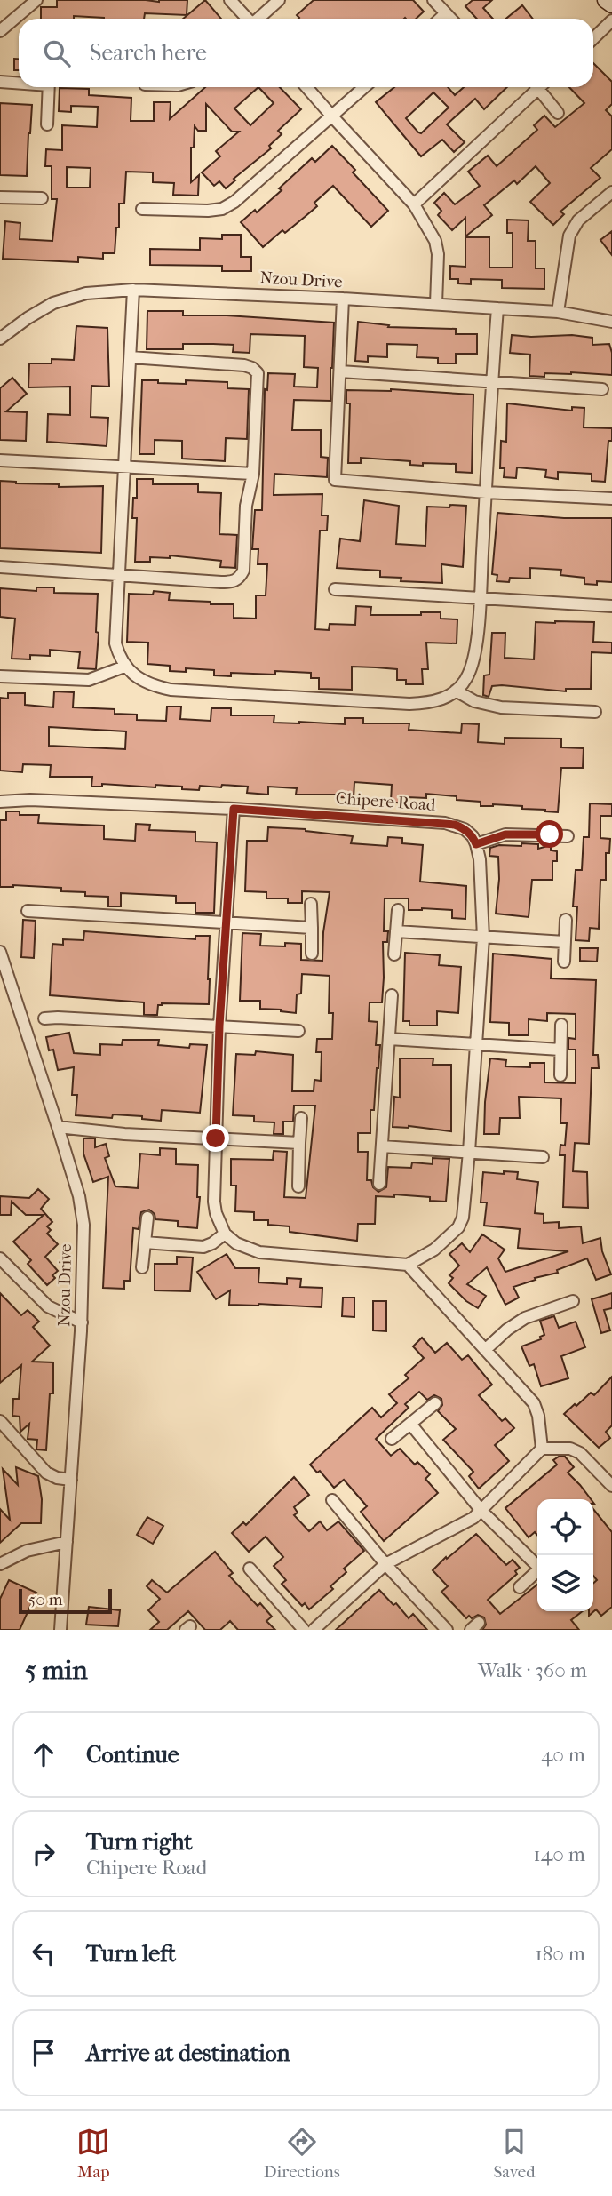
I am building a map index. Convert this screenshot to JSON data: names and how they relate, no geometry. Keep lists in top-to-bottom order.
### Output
{
  "streets": {
    "street": ["Nzou Drive", "Chipere Road"]
  },
  "scale_bar": "50 m",
  "page": {
    "search": "Search here",
    "scale": "50 m",
    "heading": ["5 min", "Walk · 360 m"],
    "list": [
      ["Continue", "40 m"],
      ["Turn right", "Chipere Road", "140 m"],
      ["Turn left", "180 m"],
      "Arrive at destination"
    ],
    "nav": ["Map", "Directions", "Saved"]
  }
}
